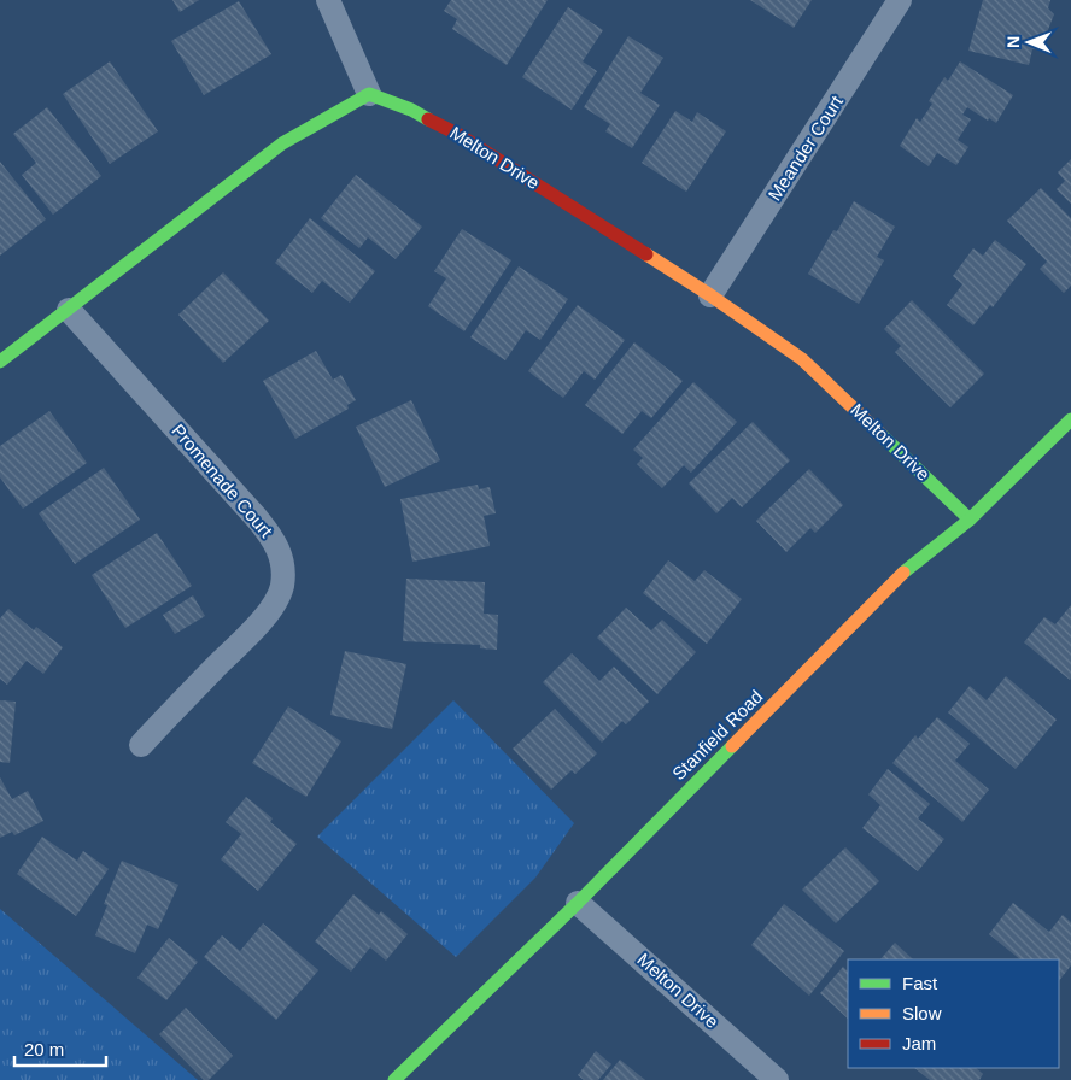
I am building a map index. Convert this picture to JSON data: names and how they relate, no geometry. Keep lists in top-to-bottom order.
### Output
{
  "streets": {
    "street": [
      "Meander Court",
      "Melton Drive",
      "Promenade Court",
      "Stanfield Road"
    ]
  },
  "crossings": [
    ["Meander Court", "Melton Drive"],
    ["Melton Drive", "Stanfield Road"]
  ],
  "legend": ["Fast", "Slow", "Jam"],
  "scale_bar": "20 m",
  "north": "left"
}
